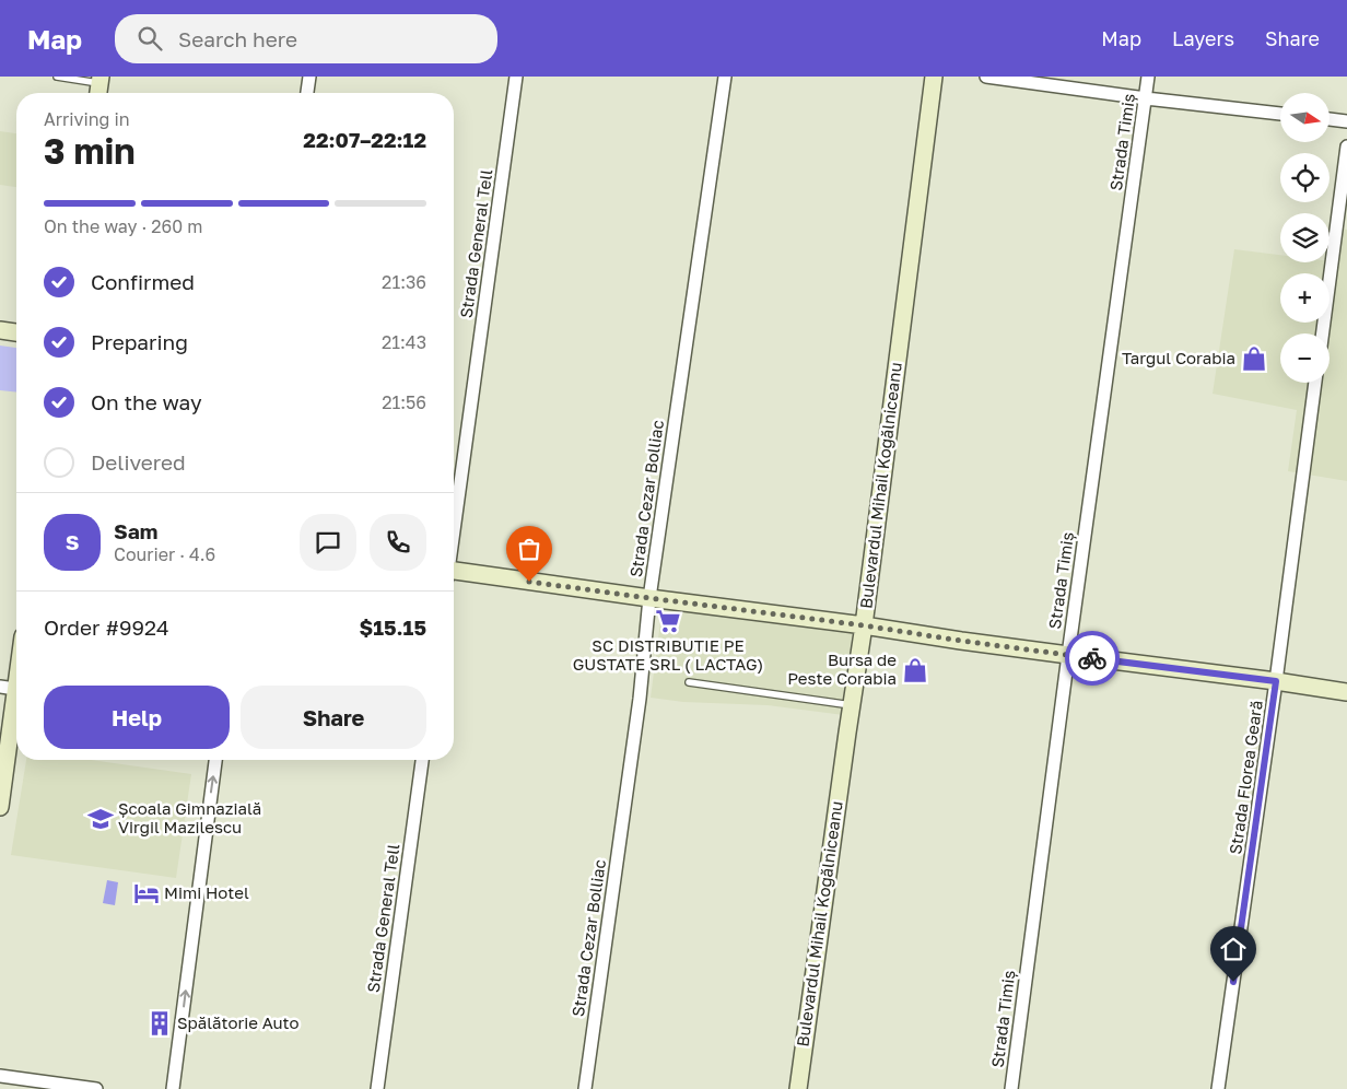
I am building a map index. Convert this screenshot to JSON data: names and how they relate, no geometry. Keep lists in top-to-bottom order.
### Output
{
  "streets": {
    "street": [
      "Strada Timiș",
      "Strada General Tell",
      "Bulevardul Mihail Kogălniceanu",
      "Strada Cezar Bolliac",
      "Strada Florea Geară"
    ]
  },
  "places": {
    "shop": ["Targul Corabia", "Bursa de Peste Corabia"],
    "supermarket": ["SC DISTRIBUTIE PE GUSTATE SRL ( LACTAG)"],
    "school or university": ["Școala Gimnazială Virgil Mazilescu"],
    "hotel": ["Mimi Hotel"],
    "building": ["Spălătorie Auto"]
  },
  "north": "right",
  "page": {
    "header": "Map",
    "search": "Search here",
    "nav": ["Map", "Layers", "Share"],
    "map_buttons": ["+", "−"],
    "heading": ["3 min", "Arriving in", "22:07–22:12"],
    "panel": [
      "Sam",
      "Courier · 4.6",
      "Order #9924",
      "$15.15"
    ],
    "bar": "On the way · 260 m",
    "list": [
      ["Confirmed", "21:36"],
      ["Preparing", "21:43"],
      ["On the way", "21:56"],
      "Delivered"
    ],
    "round": "S",
    "buttons": ["Help", "Share"]
  }
}
